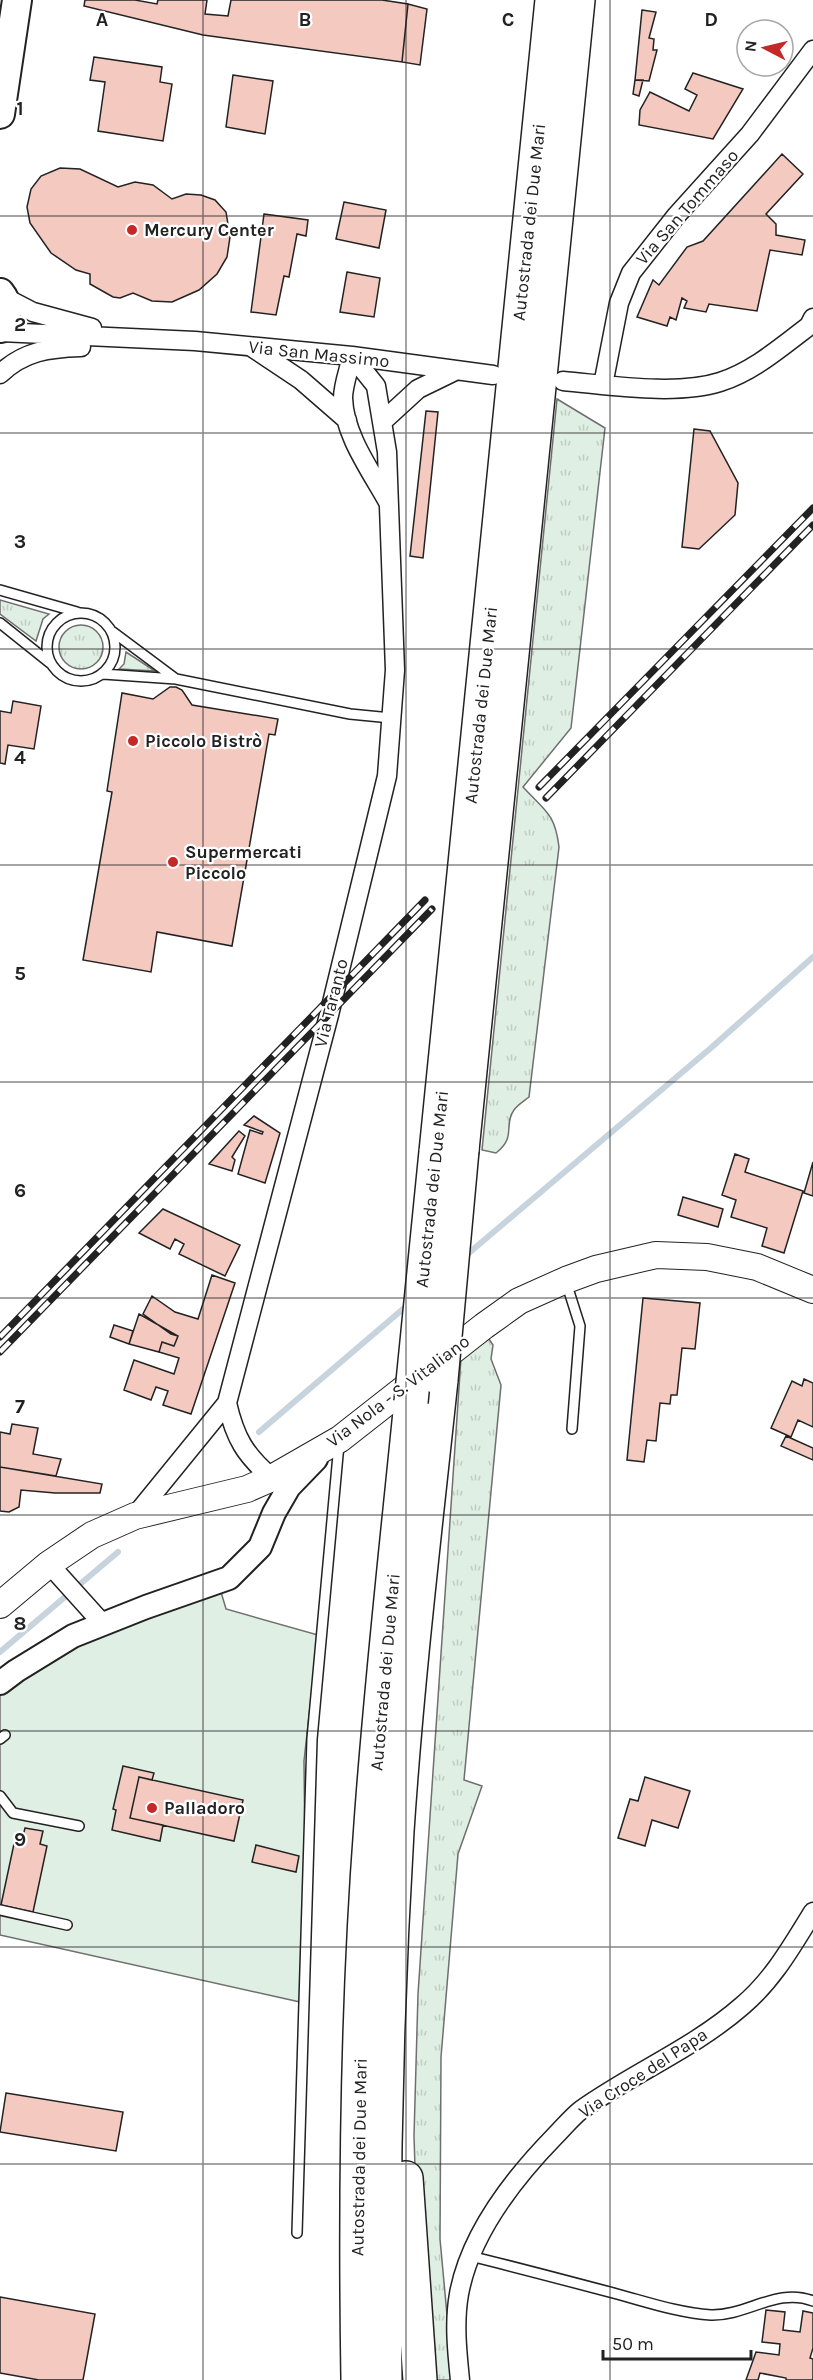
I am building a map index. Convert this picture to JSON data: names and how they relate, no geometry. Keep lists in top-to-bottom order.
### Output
{
  "streets": {
    "highway": ["Autostrada dei Due Mari"],
    "main road": ["Via Nola - S. Vitaliano"],
    "street": [
      "Via San Tommaso",
      "Via San Massimo",
      "Via Taranto",
      "Via Croce del Papa"
    ]
  },
  "crossings": [
    ["Via San Massimo", "Via Taranto"]
  ],
  "places": [
    "Mercury Center",
    "Piccolo Bistrò",
    "Supermercati Piccolo",
    "Palladoro"
  ],
  "scale_bar": "50 m",
  "north": "left",
  "grid": {
    "columns": [
      "A",
      "B",
      "C",
      "D"
    ],
    "rows": [
      "1",
      "2",
      "3",
      "4",
      "5",
      "6",
      "7",
      "8",
      "9"
    ]
  }
}
